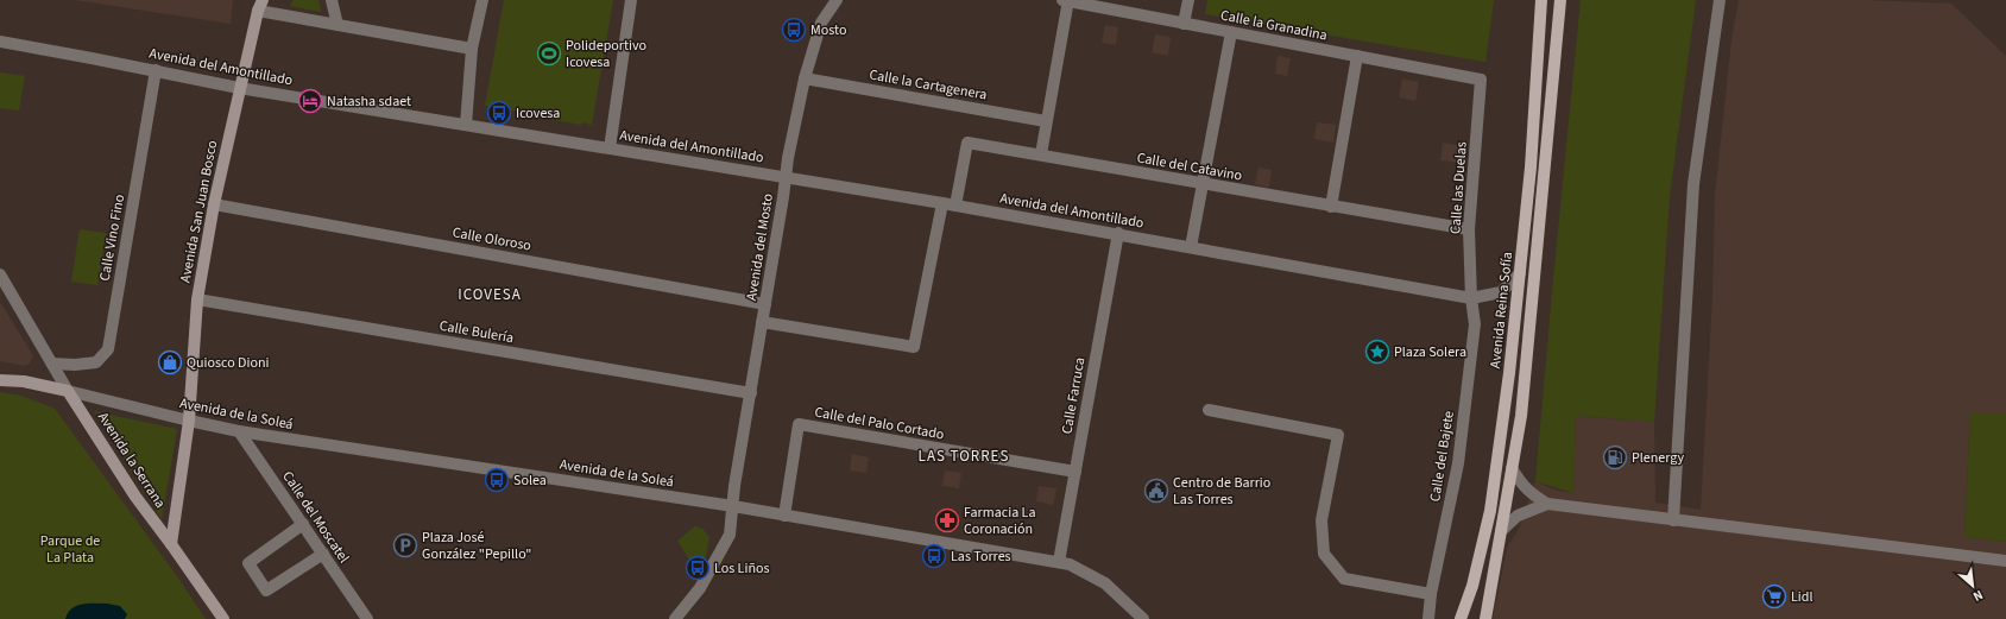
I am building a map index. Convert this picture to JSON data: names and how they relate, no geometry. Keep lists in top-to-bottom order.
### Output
{
  "streets": {
    "main road": ["Avenida San Juan Bosco", "Avenida Reina Sofía", "Avenida la Serrana"],
    "street": [
      "Calle la Granadina",
      "Avenida del Amontillado",
      "Calle la Cartagenera",
      "Calle del Catavino",
      "Calle las Duelas",
      "Calle Vino Fino",
      "Calle Oloroso",
      "Avenida del Mosto",
      "Calle Bulería",
      "Calle Farruca",
      "Avenida de la Soleá",
      "Calle del Palo Cortado",
      "Calle del Bajete",
      "Calle del Moscatel"
    ]
  },
  "crossings": [
    ["Calle la Granadina", "Calle las Duelas"],
    ["Avenida del Amontillado", "Calle del Catavino"],
    ["Avenida del Amontillado", "Calle las Duelas"],
    ["Avenida del Amontillado", "Avenida San Juan Bosco"],
    ["Avenida del Amontillado", "Calle Vino Fino"],
    ["Avenida del Amontillado", "Avenida del Mosto"],
    ["Avenida del Amontillado", "Avenida Reina Sofía"],
    ["Avenida del Amontillado", "Calle Farruca"],
    ["Avenida del Amontillado", "Calle del Bajete"],
    ["Calle la Cartagenera", "Avenida del Mosto"],
    ["Calle del Catavino", "Calle las Duelas"],
    ["Calle las Duelas", "Calle del Bajete"],
    ["Avenida San Juan Bosco", "Calle Oloroso"],
    ["Avenida San Juan Bosco", "Calle Bulería"],
    ["Avenida San Juan Bosco", "Avenida de la Soleá"],
    ["Avenida San Juan Bosco", "Avenida la Serrana"],
    ["Calle Vino Fino", "Avenida la Serrana"],
    ["Calle Oloroso", "Avenida del Mosto"],
    ["Avenida del Mosto", "Calle Bulería"],
    ["Avenida del Mosto", "Avenida de la Soleá"],
    ["Calle Farruca", "Avenida de la Soleá"],
    ["Calle Farruca", "Calle del Palo Cortado"],
    ["Avenida de la Soleá", "Calle del Palo Cortado"],
    ["Avenida de la Soleá", "Avenida la Serrana"],
    ["Avenida de la Soleá", "Calle del Moscatel"]
  ],
  "districts": ["ICOVESA", "LAS TORRES"],
  "parks": ["Parque de La Plata"],
  "places": {
    "bus stop": [
      "Mosto",
      "Icovesa",
      "Solea",
      "Las Torres",
      "Los Liños"
    ],
    "sports": ["Polideportivo Icovesa"],
    "hotel": ["Natasha sdaet"],
    "place": ["Plaza Solera"],
    "shop": ["Quiosco Dioni"],
    "fuel station": ["Plenergy"],
    "public building": ["Centro de Barrio Las Torres"],
    "pharmacy": ["Farmacia La Coronación"],
    "parking": ["Plaza José González \"Pepillo\""],
    "supermarket": ["Lidl"]
  },
  "north": "bottom right"
}
